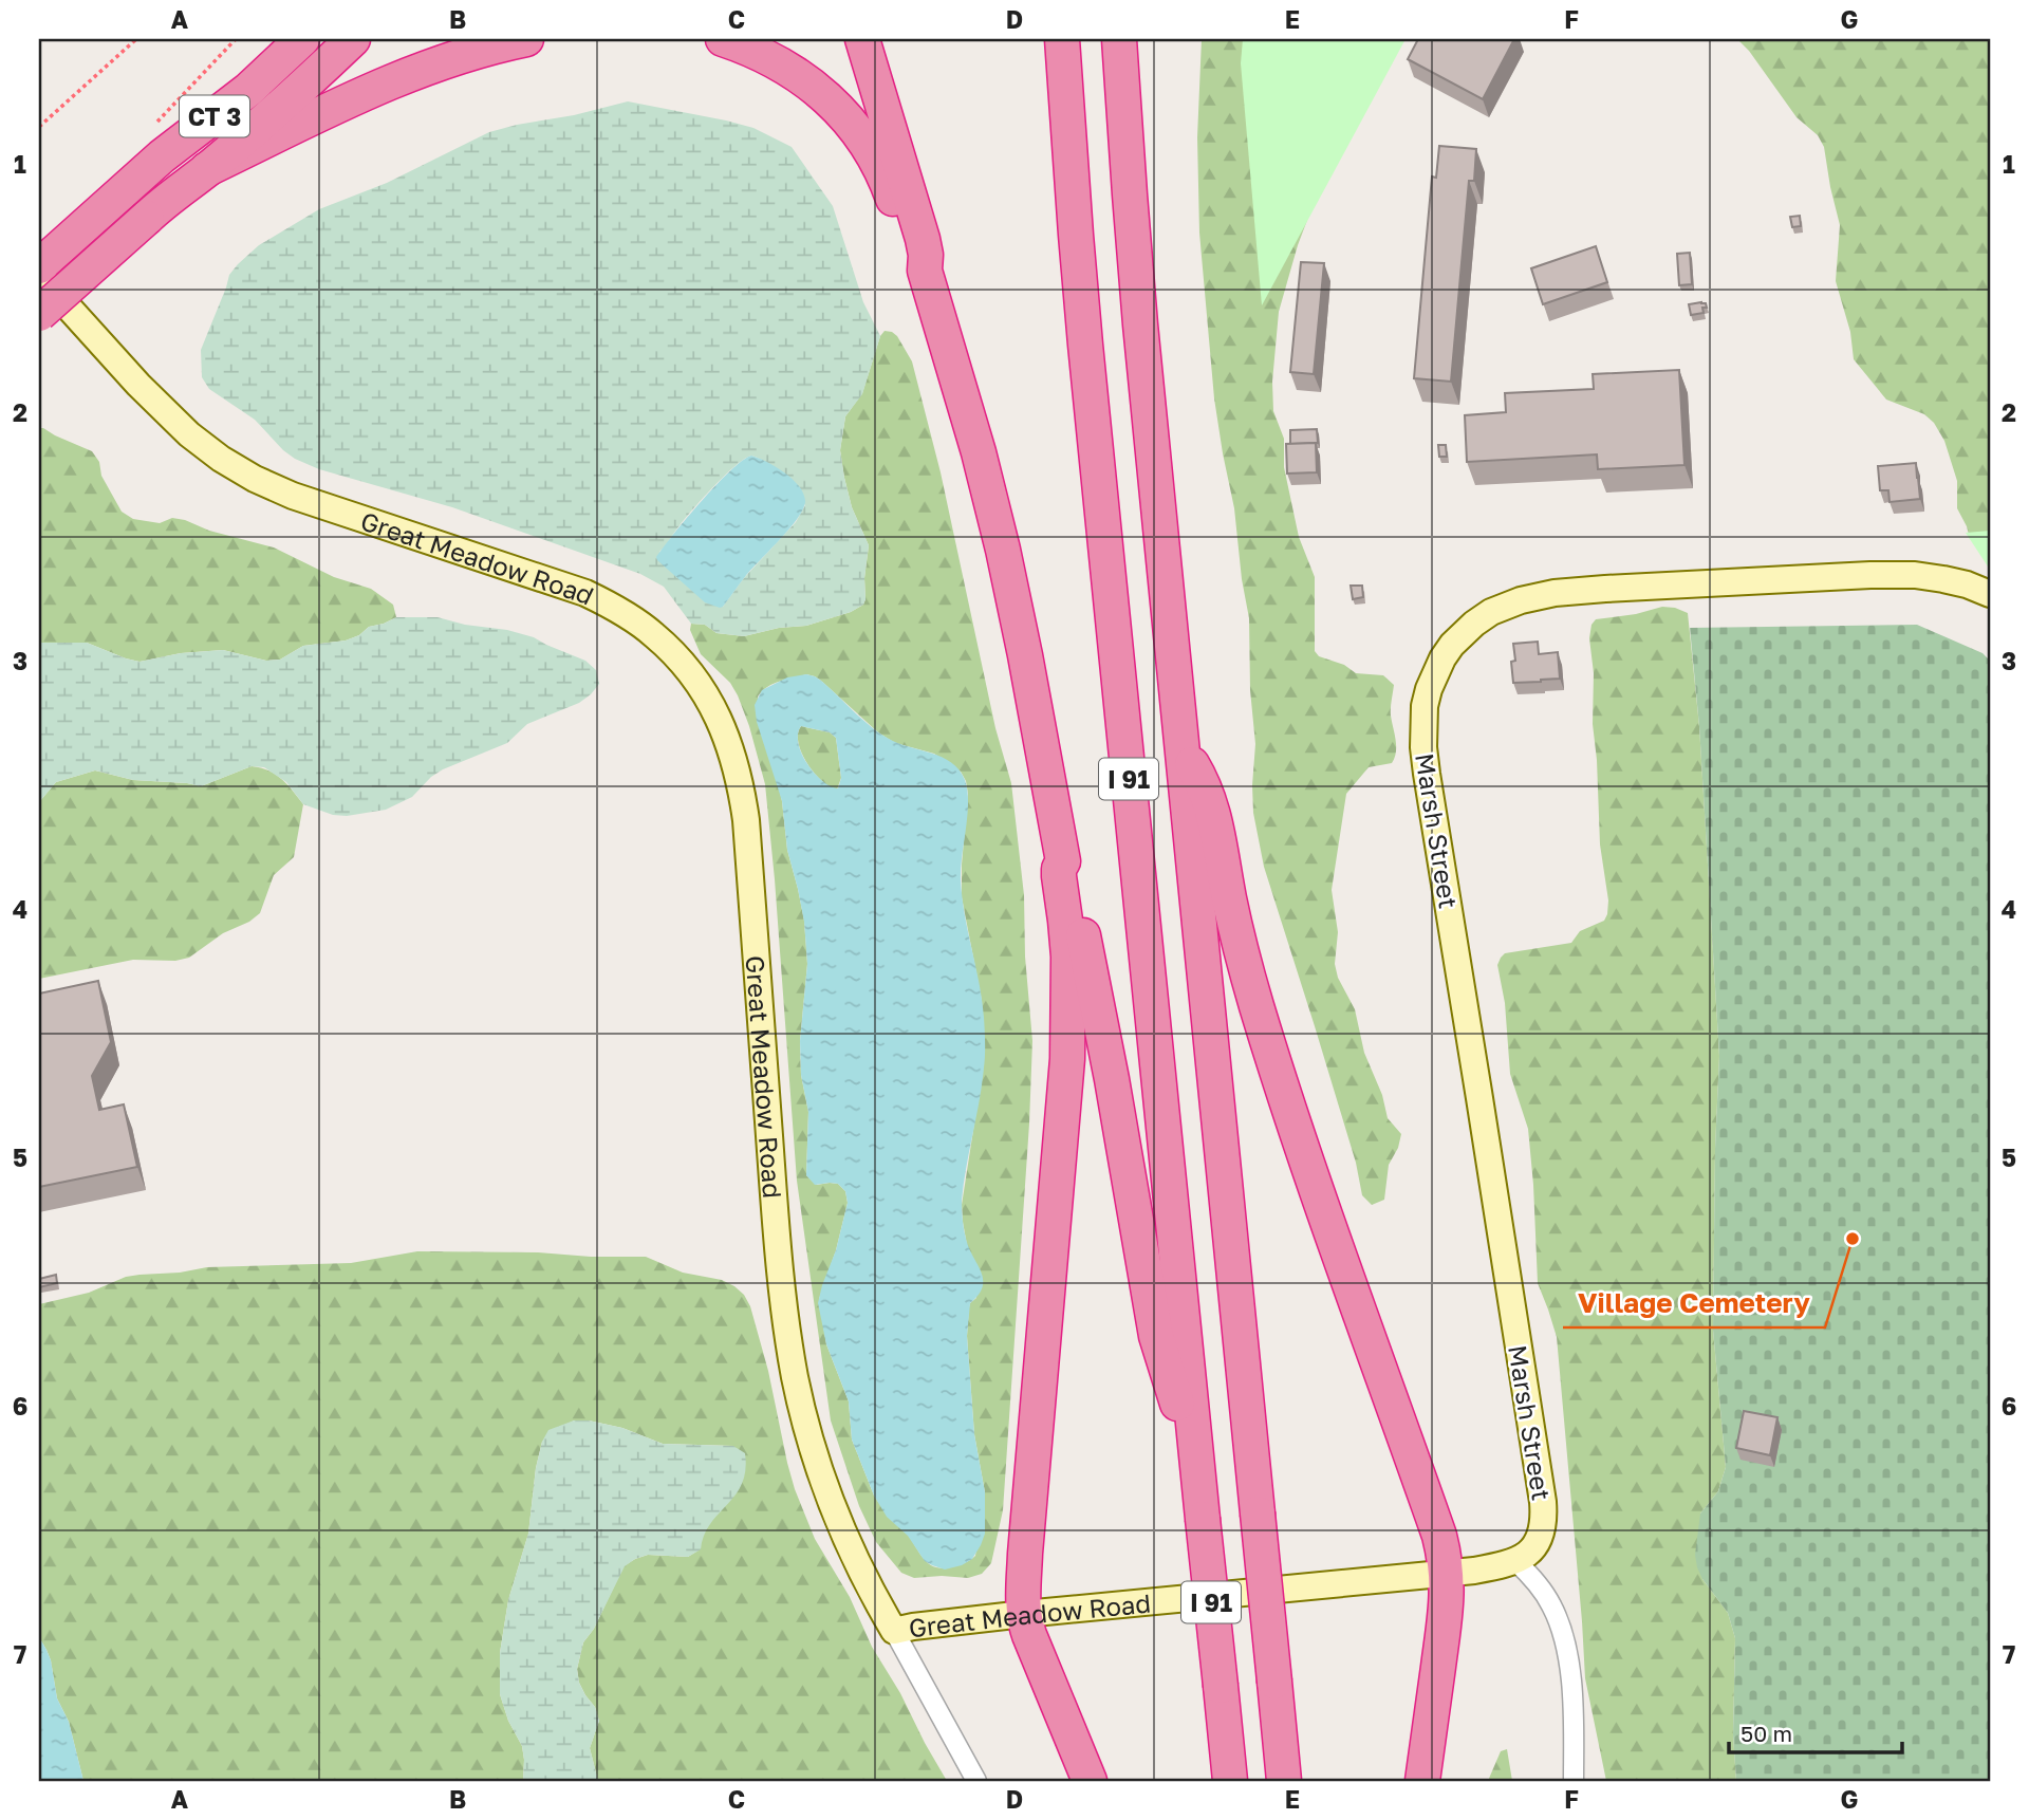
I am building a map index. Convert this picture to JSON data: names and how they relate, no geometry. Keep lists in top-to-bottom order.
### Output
{
  "streets": {
    "highway": ["CT 3", "I 91"],
    "street": ["Great Meadow Road", "Marsh Street"]
  },
  "crossings": [
    ["Great Meadow Road", "Marsh Street"]
  ],
  "places": ["Village Cemetery"],
  "scale_bar": "50 m",
  "grid": {
    "columns": [
      "A",
      "B",
      "C",
      "D",
      "E",
      "F",
      "G"
    ],
    "rows": [
      "1",
      "2",
      "3",
      "4",
      "5",
      "6",
      "7"
    ]
  }
}
